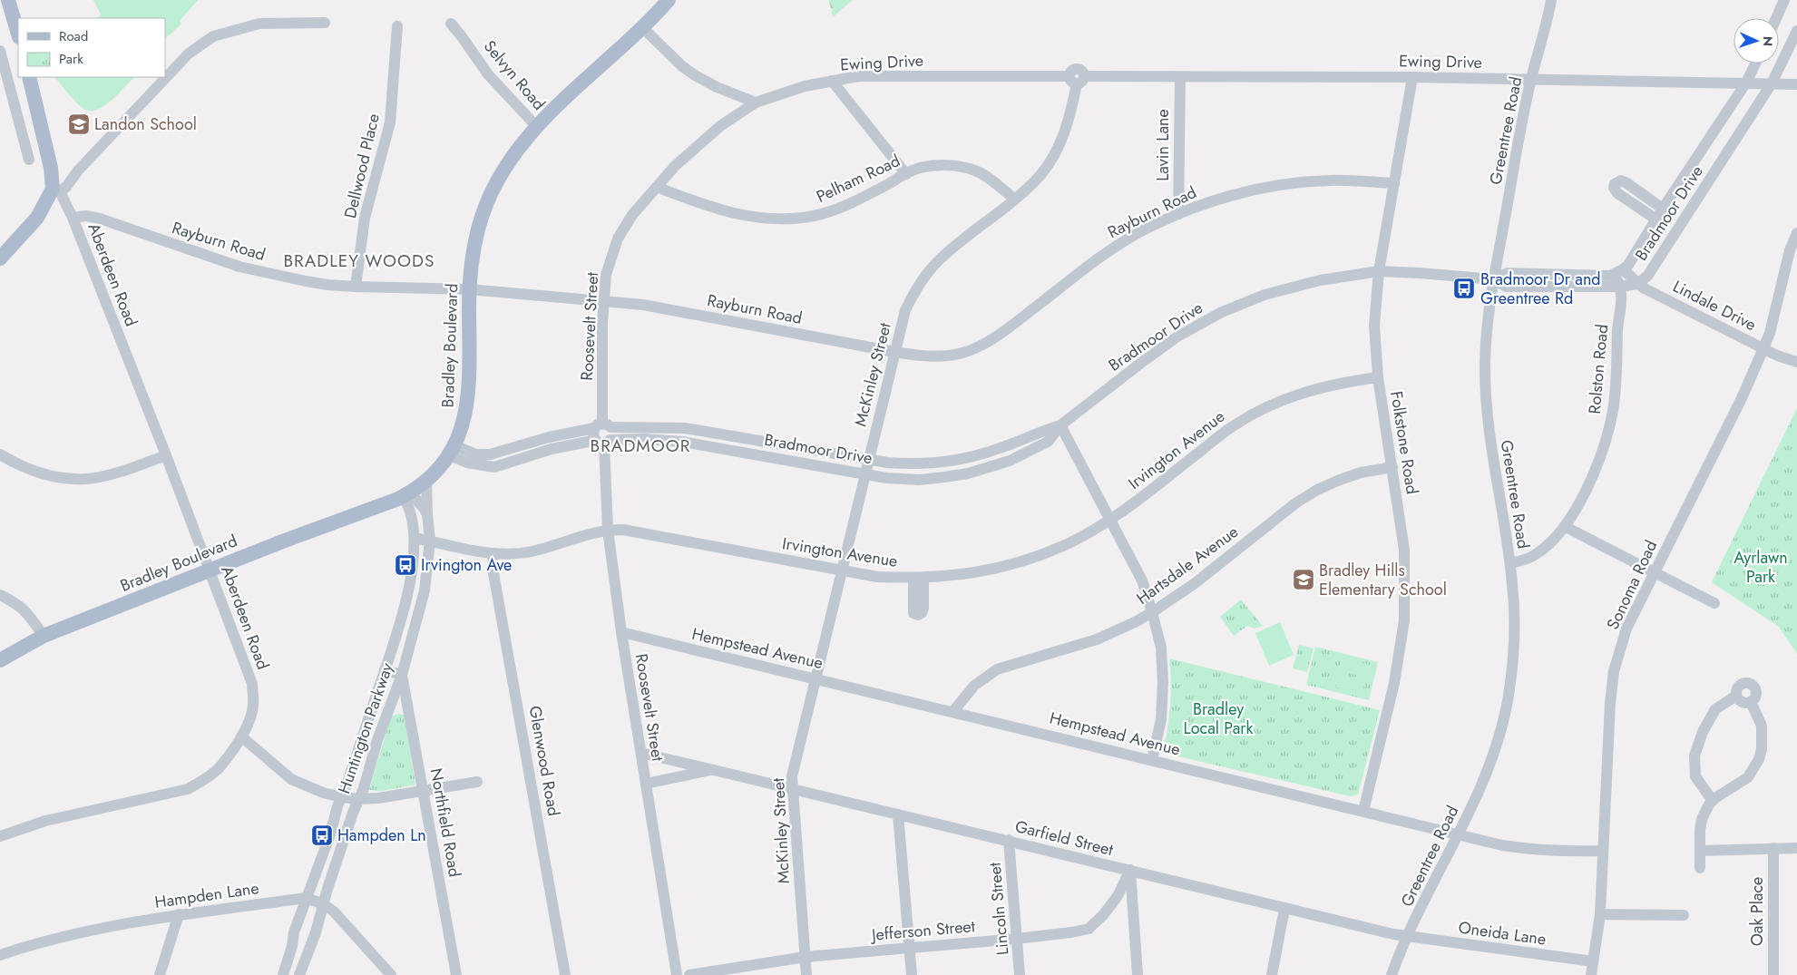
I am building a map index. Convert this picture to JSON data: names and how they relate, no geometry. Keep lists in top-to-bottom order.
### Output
{
  "streets": {
    "main road": ["Bradley Boulevard"],
    "street": [
      "Ewing Drive",
      "Selvyn Road",
      "Greentree Road",
      "Lavin Lane",
      "Dellwood Place",
      "Pelham Road",
      "Rayburn Road",
      "Bradmoor Drive",
      "Aberdeen Road",
      "Lindale Drive",
      "Roosevelt Street",
      "Rolston Road",
      "McKinley Street",
      "Folkstone Road",
      "Irvington Avenue",
      "Hartsdale Avenue",
      "Sonoma Road",
      "Hempstead Avenue",
      "Huntington Parkway",
      "Glenwood Road",
      "Northfield Road",
      "Garfield Street",
      "Hampden Lane",
      "Lincoln Street",
      "Oak Place",
      "Jefferson Street",
      "Oneida Lane"
    ]
  },
  "crossings": [
    ["Ewing Drive", "Greentree Road"],
    ["Ewing Drive", "Lavin Lane"],
    ["Ewing Drive", "Bradmoor Drive"],
    ["Ewing Drive", "Roosevelt Street"],
    ["Ewing Drive", "McKinley Street"],
    ["Ewing Drive", "Folkstone Road"],
    ["Selvyn Road", "Bradley Boulevard"],
    ["Greentree Road", "Bradmoor Drive"],
    ["Greentree Road", "Rolston Road"],
    ["Greentree Road", "Hempstead Avenue"],
    ["Greentree Road", "Garfield Street"],
    ["Greentree Road", "Oneida Lane"],
    ["Lavin Lane", "Rayburn Road"],
    ["Dellwood Place", "Rayburn Road"],
    ["Pelham Road", "Roosevelt Street"],
    ["Pelham Road", "McKinley Street"],
    ["Rayburn Road", "Aberdeen Road"],
    ["Rayburn Road", "Roosevelt Street"],
    ["Rayburn Road", "Bradley Boulevard"],
    ["Rayburn Road", "McKinley Street"],
    ["Rayburn Road", "Folkstone Road"],
    ["Bradmoor Drive", "Lindale Drive"],
    ["Bradmoor Drive", "Roosevelt Street"],
    ["Bradmoor Drive", "Bradley Boulevard"],
    ["Bradmoor Drive", "Rolston Road"],
    ["Bradmoor Drive", "McKinley Street"],
    ["Bradmoor Drive", "Folkstone Road"],
    ["Aberdeen Road", "Bradley Boulevard"],
    ["Lindale Drive", "Rolston Road"],
    ["Lindale Drive", "Sonoma Road"],
    ["Roosevelt Street", "Irvington Avenue"],
    ["Roosevelt Street", "Hempstead Avenue"],
    ["Roosevelt Street", "Garfield Street"],
    ["Bradley Boulevard", "Huntington Parkway"],
    ["McKinley Street", "Irvington Avenue"],
    ["McKinley Street", "Hempstead Avenue"],
    ["McKinley Street", "Garfield Street"],
    ["McKinley Street", "Jefferson Street"],
    ["Folkstone Road", "Irvington Avenue"],
    ["Folkstone Road", "Hartsdale Avenue"],
    ["Folkstone Road", "Hempstead Avenue"],
    ["Irvington Avenue", "Huntington Parkway"],
    ["Irvington Avenue", "Glenwood Road"],
    ["Hartsdale Avenue", "Hempstead Avenue"],
    ["Sonoma Road", "Hempstead Avenue"],
    ["Sonoma Road", "Oneida Lane"],
    ["Huntington Parkway", "Northfield Road"],
    ["Huntington Parkway", "Hampden Lane"],
    ["Garfield Street", "Lincoln Street"],
    ["Garfield Street", "Jefferson Street"],
    ["Garfield Street", "Oneida Lane"],
    ["Lincoln Street", "Jefferson Street"]
  ],
  "districts": ["BRADLEY WOODS", "BRADMOOR"],
  "parks": ["Ayrlawn Park", "Bradley Local Park"],
  "places": {
    "school or university": ["Landon School", "Bradley Hills Elementary School"],
    "bus stop": ["Bradmoor Dr and Greentree Rd", "Irvington Ave", "Hampden Ln"]
  },
  "legend": ["Road", "Park"],
  "north": "right"
}
